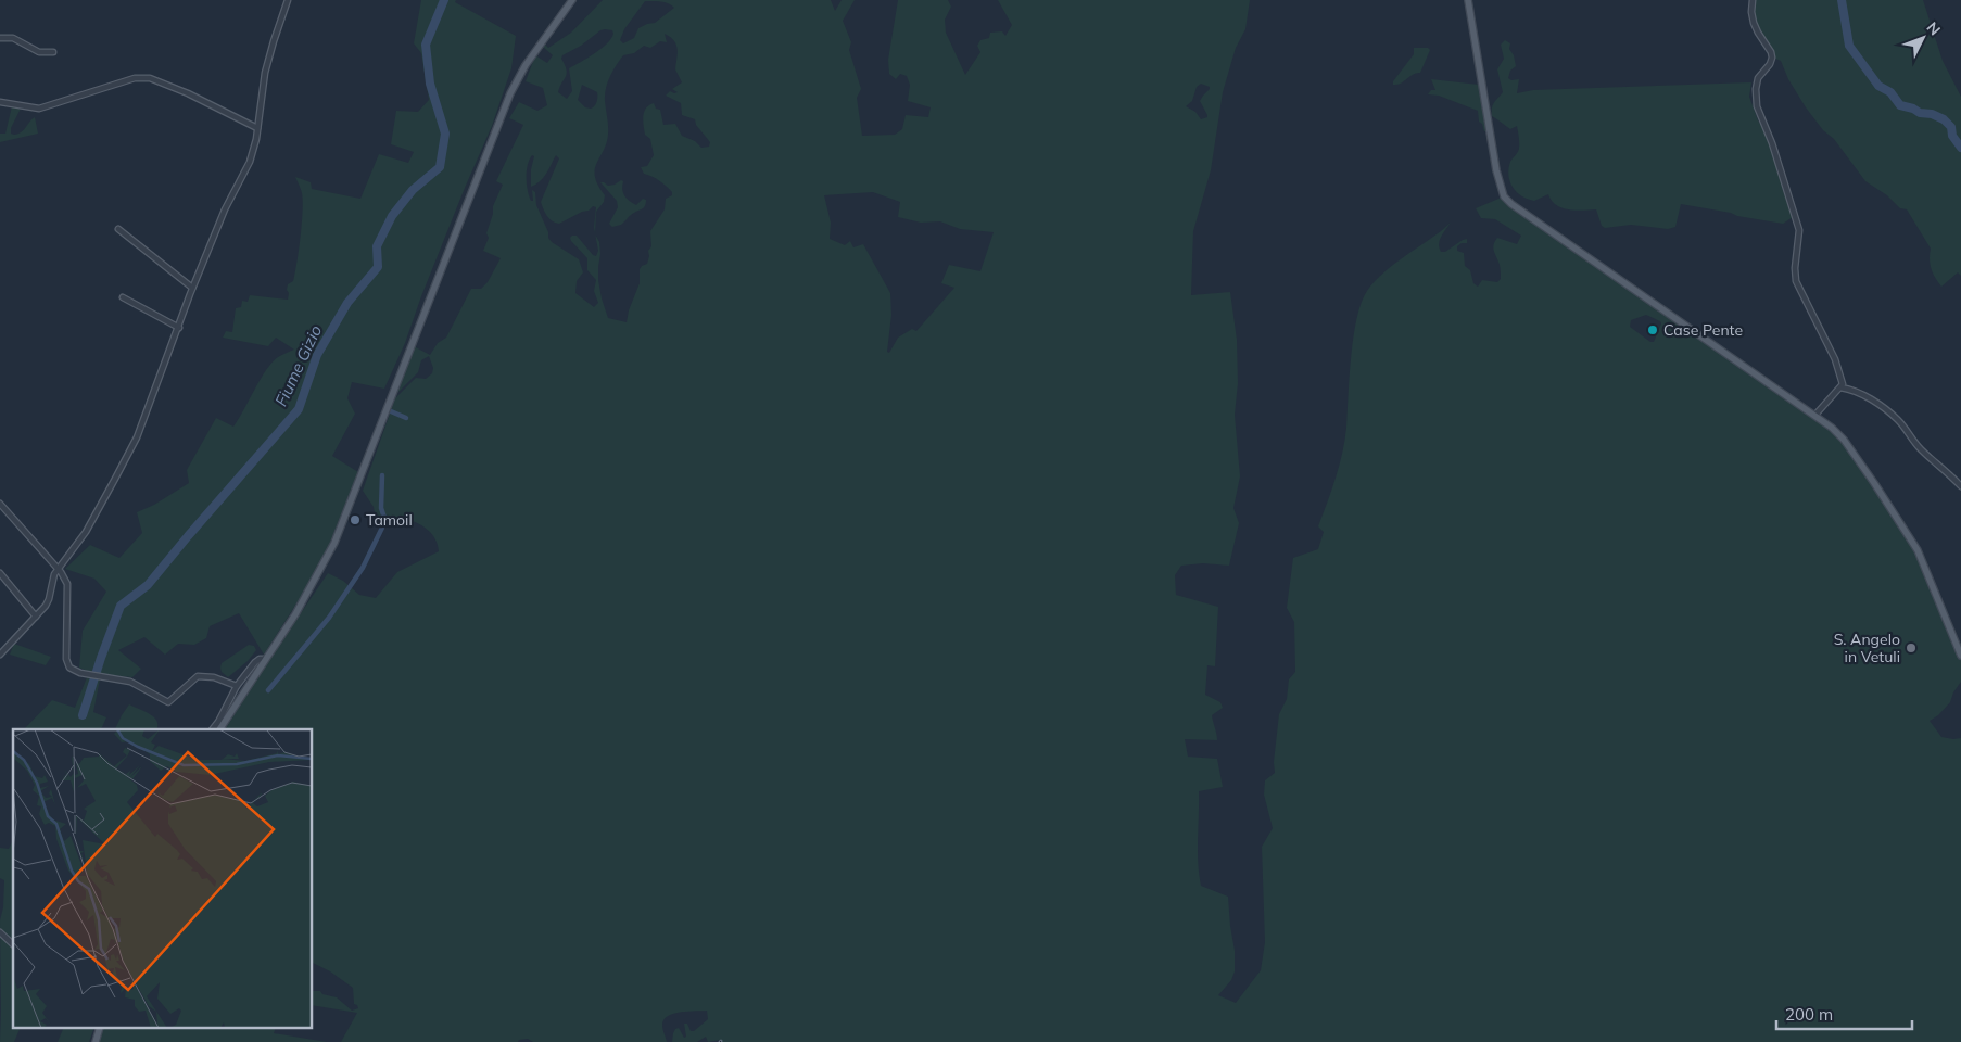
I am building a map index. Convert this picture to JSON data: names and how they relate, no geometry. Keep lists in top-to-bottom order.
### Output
{
  "water": ["Fiume Gizio"],
  "places": ["Case Pente", "Tamoil", "S. Angelo in Vetuli"],
  "scale_bar": "200 m",
  "north": "top right"
}
